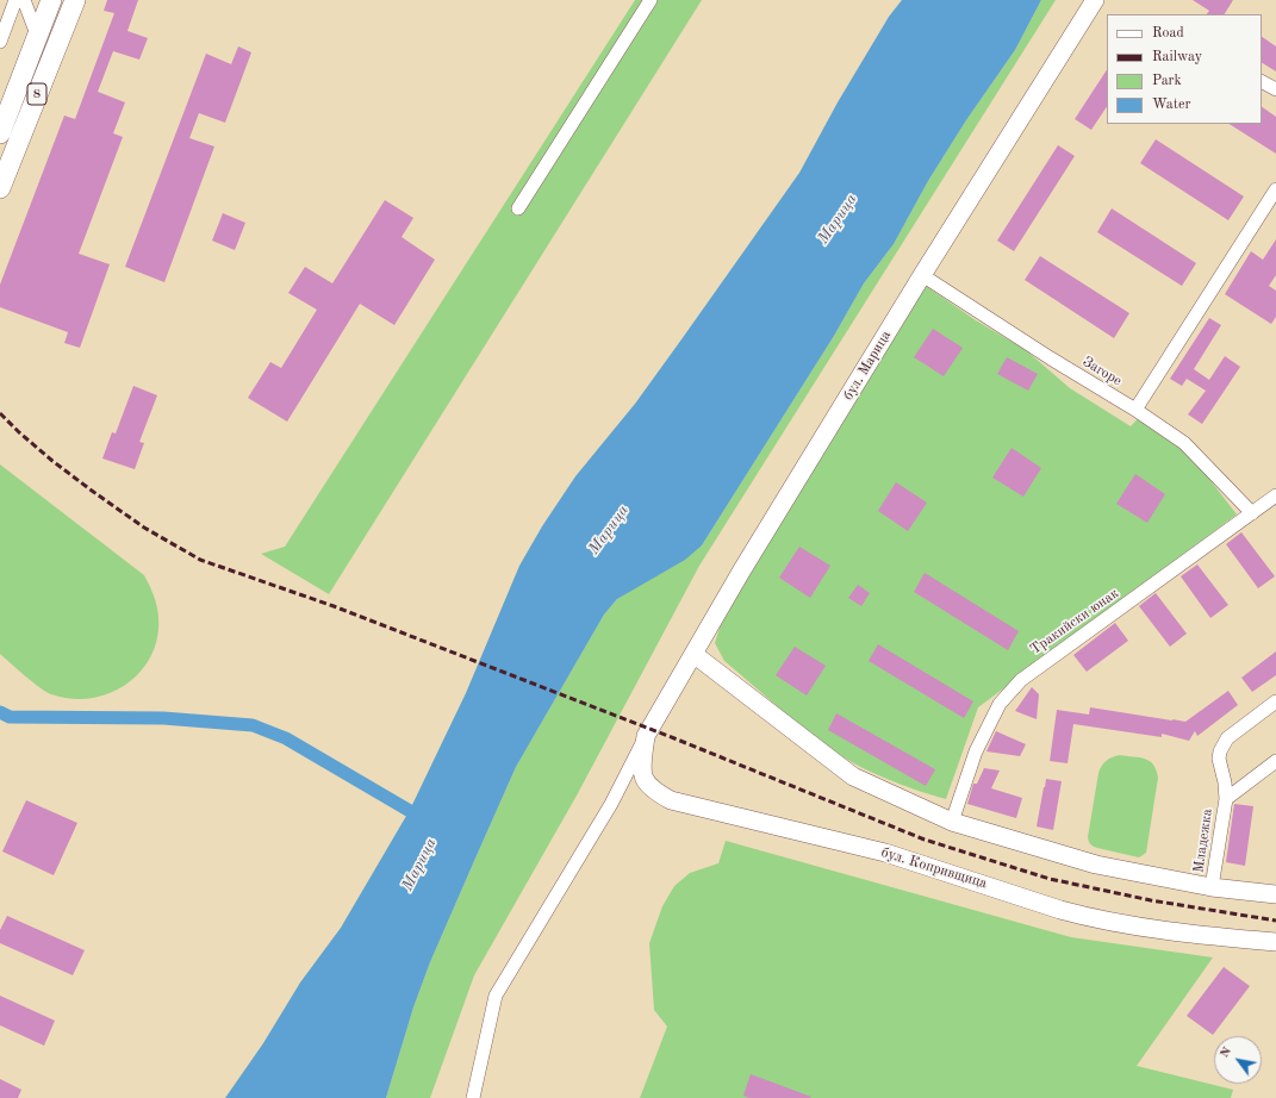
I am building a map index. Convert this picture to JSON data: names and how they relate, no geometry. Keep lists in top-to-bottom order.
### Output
{
  "streets": {
    "main road": ["8", "бул. Марица", "бул. Копривщица"],
    "street": ["Загоре", "Тракийски юнак", "Младежка"]
  },
  "crossings": [
    ["бул. Марица", "Загоре"],
    ["бул. Марица", "бул. Копривщица"],
    ["Загоре", "Тракийски юнак"]
  ],
  "water": ["Марица"],
  "legend": [
    "Road",
    "Railway",
    "Park",
    "Water"
  ],
  "north": "top left"
}
